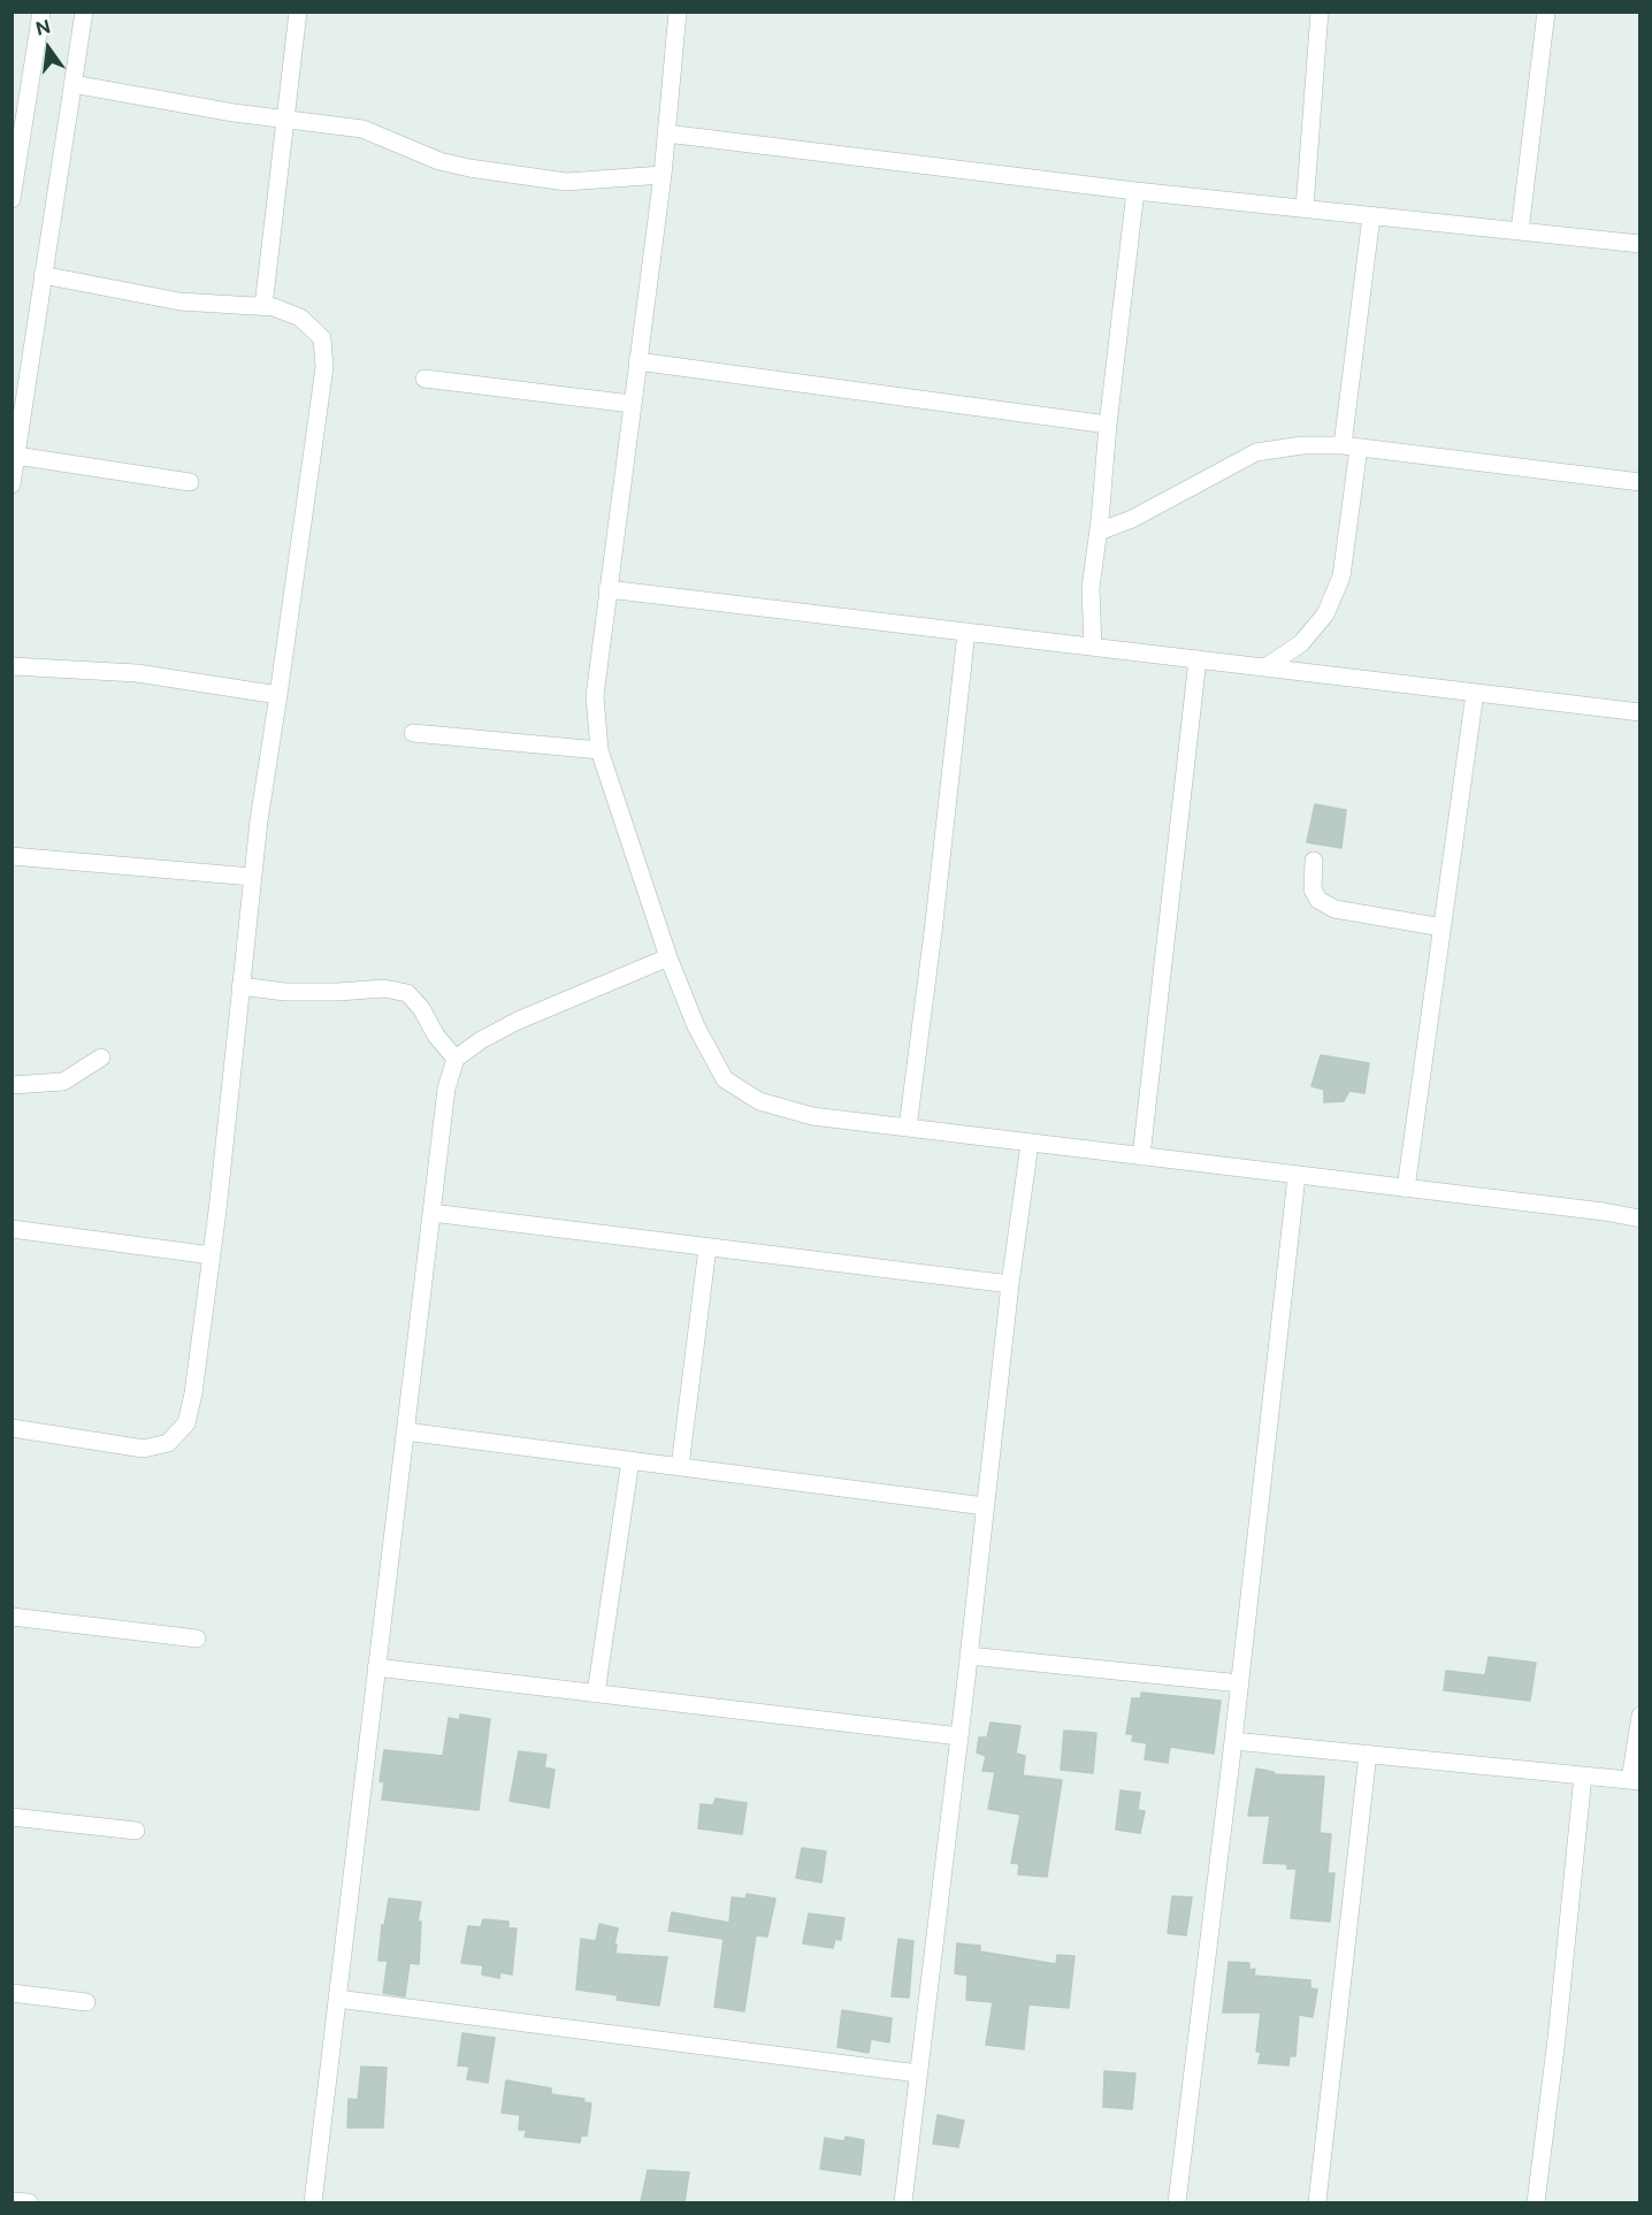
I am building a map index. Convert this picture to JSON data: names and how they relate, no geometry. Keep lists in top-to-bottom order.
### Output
{
  "north": "top"
}
